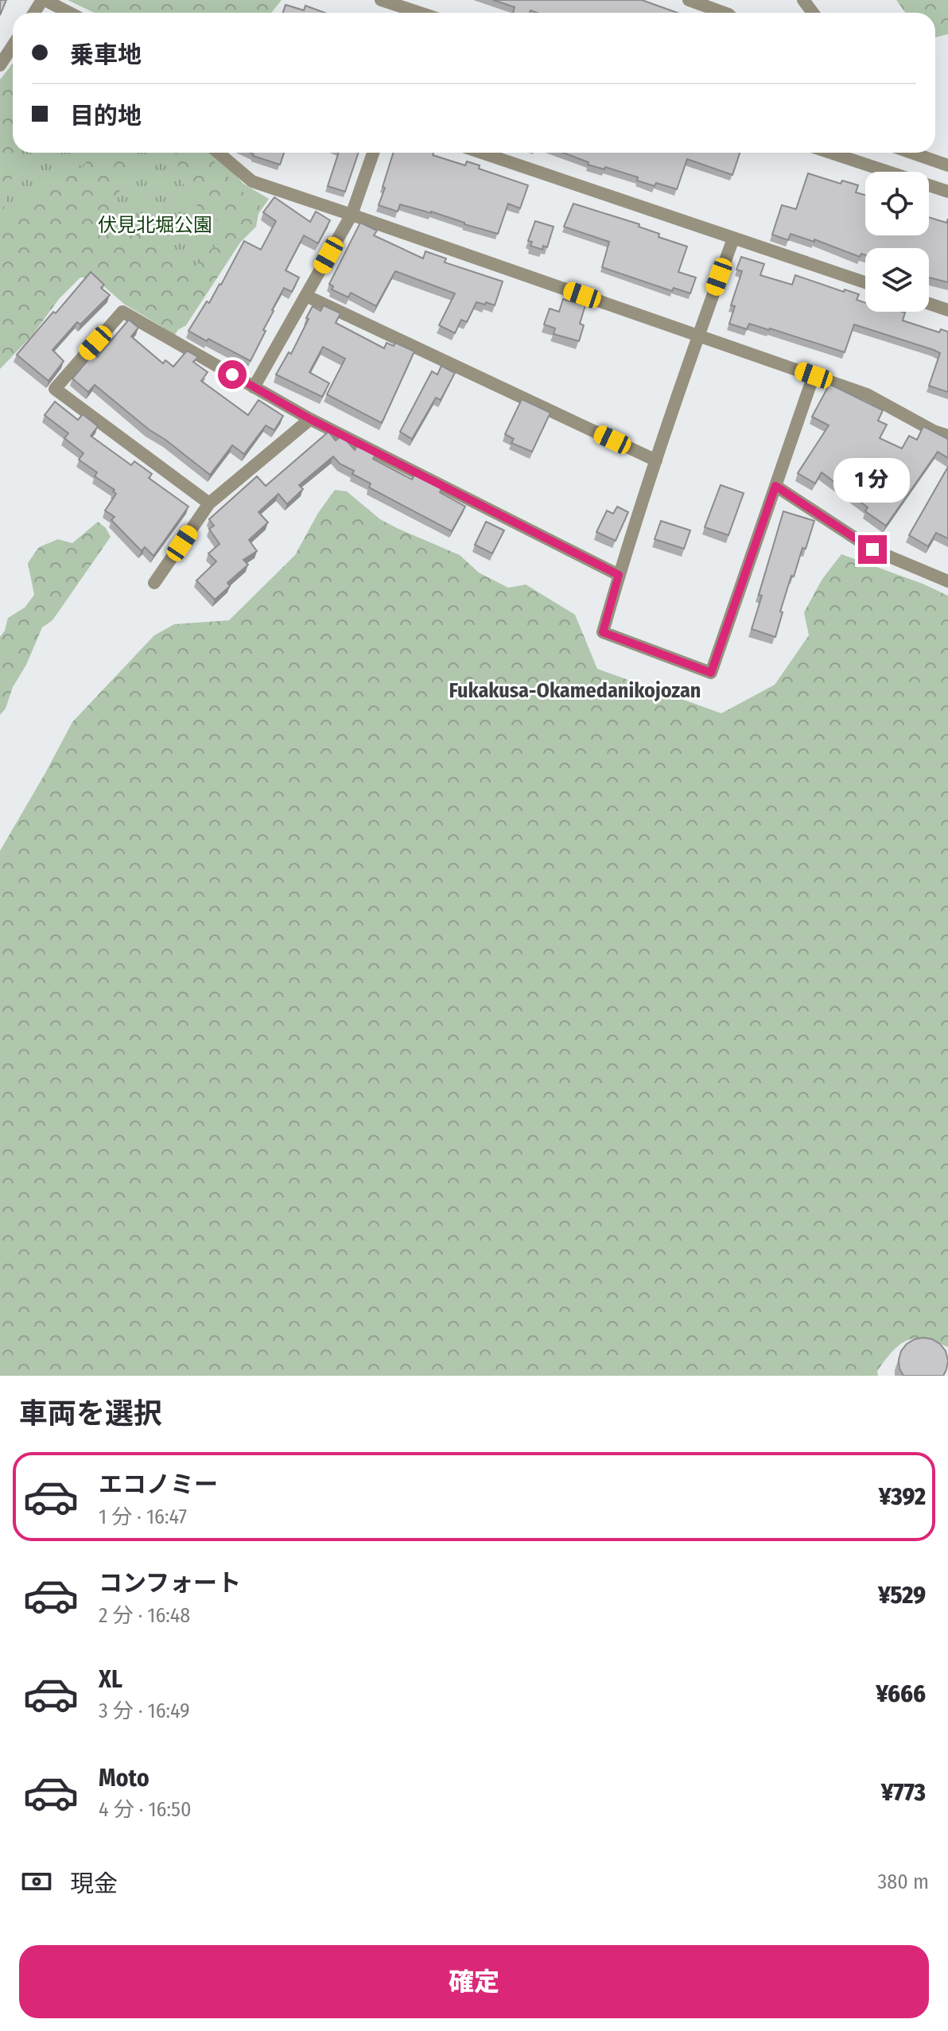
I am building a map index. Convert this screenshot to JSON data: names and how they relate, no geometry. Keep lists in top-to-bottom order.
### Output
{
  "districts": ["Fukakusa-Okamedanikojozan"],
  "parks": ["伏見北堀公園"],
  "page": {
    "banner": ["乗車地", "目的地"],
    "bubble": "1 分",
    "heading": "車両を選択",
    "list": [
      {
        "name": "エコノミー",
        "note": "1 分 · 16:47",
        "value": "¥392"
      },
      {
        "name": "コンフォート",
        "note": "2 分 · 16:48",
        "value": "¥529"
      },
      {
        "name": "XL",
        "note": "3 分 · 16:49",
        "value": "¥666"
      },
      {
        "name": "Moto",
        "note": "4 分 · 16:50",
        "value": "¥773"
      }
    ],
    "pay": ["現金", "380 m"],
    "buttons": "確定"
  }
}
